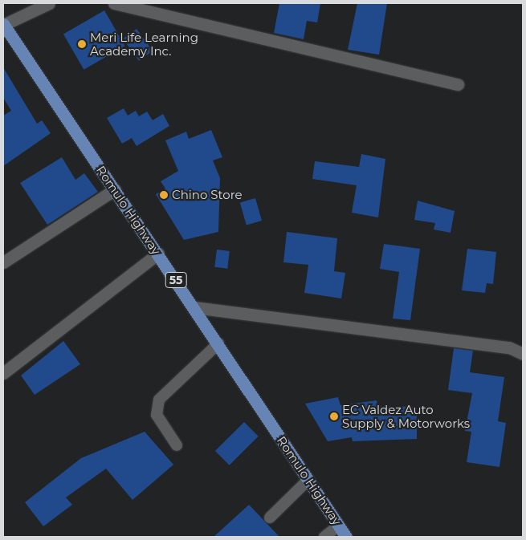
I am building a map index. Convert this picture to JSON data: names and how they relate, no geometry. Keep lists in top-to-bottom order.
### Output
{
  "streets": {
    "highway": ["Romulo Highway", "55"]
  },
  "places": ["Meri Life Learning Academy Inc.", "Chino Store", "EC Valdez Auto Supply & Motorworks"]
}
